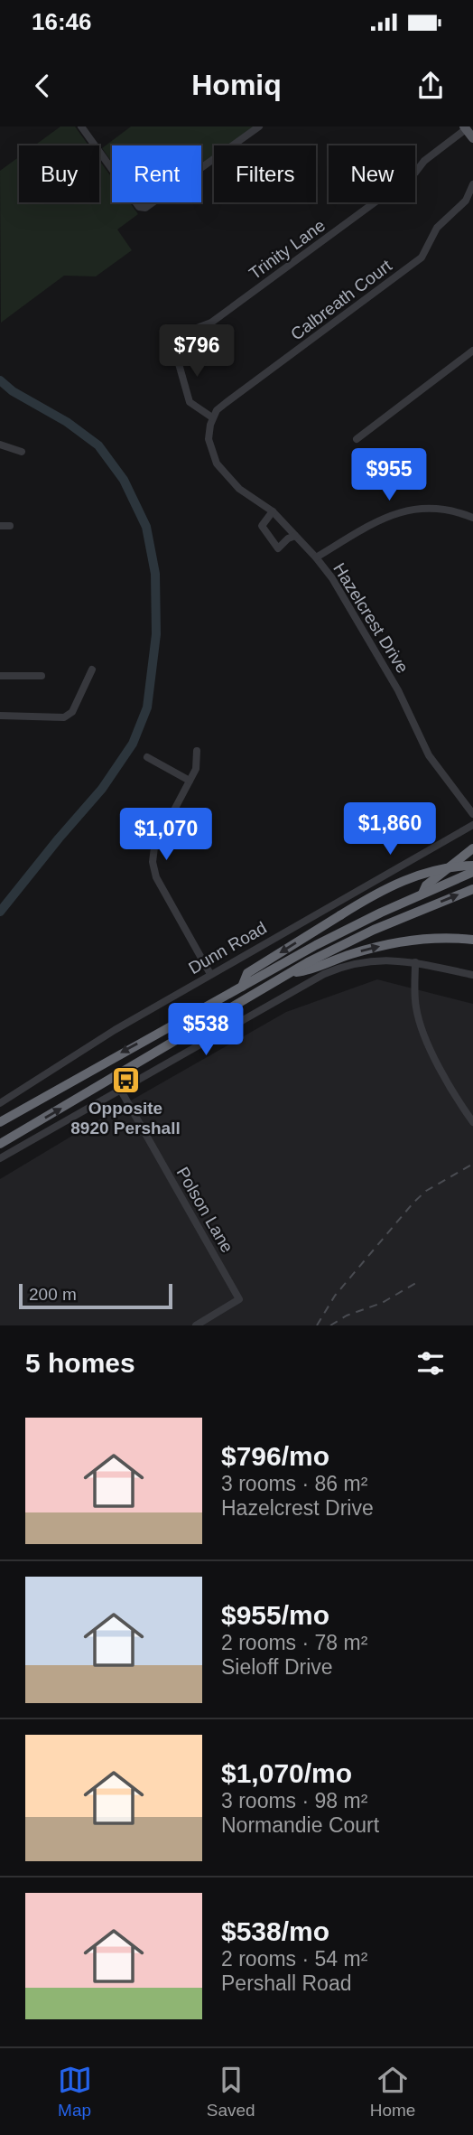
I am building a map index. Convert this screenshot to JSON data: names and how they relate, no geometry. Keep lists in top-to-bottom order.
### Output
{
  "streets": {
    "street": [
      "Trinity Lane",
      "Calbreath Court",
      "Hazelcrest Drive",
      "Dunn Road",
      "Polson Lane"
    ]
  },
  "crossings": [
    ["Trinity Lane", "Calbreath Court"],
    ["Trinity Lane", "Hazelcrest Drive"],
    ["Calbreath Court", "Hazelcrest Drive"]
  ],
  "places": {
    "bus stop": ["Opposite 8920 Pershall"]
  },
  "scale_bar": "200 m",
  "page": {
    "status": "16:46",
    "header": "Homiq",
    "chip": [
      "Buy",
      "Rent",
      "Filters",
      "New"
    ],
    "price": [
      "$796",
      "$955",
      "$1,860",
      "$1,070",
      "$538"
    ],
    "scale": "200 m",
    "heading": "5 homes",
    "list": [
      {
        "name": "$796/mo",
        "note": "3 rooms · 86 m² · Hazelcrest Drive"
      },
      {
        "name": "$955/mo",
        "note": "2 rooms · 78 m² · Sieloff Drive"
      },
      {
        "name": "$1,070/mo",
        "note": "3 rooms · 98 m² · Normandie Court"
      },
      {
        "name": "$538/mo",
        "note": "2 rooms · 54 m² · Pershall Road"
      }
    ],
    "tabs": ["Map", "Saved", "Home"]
  }
}
